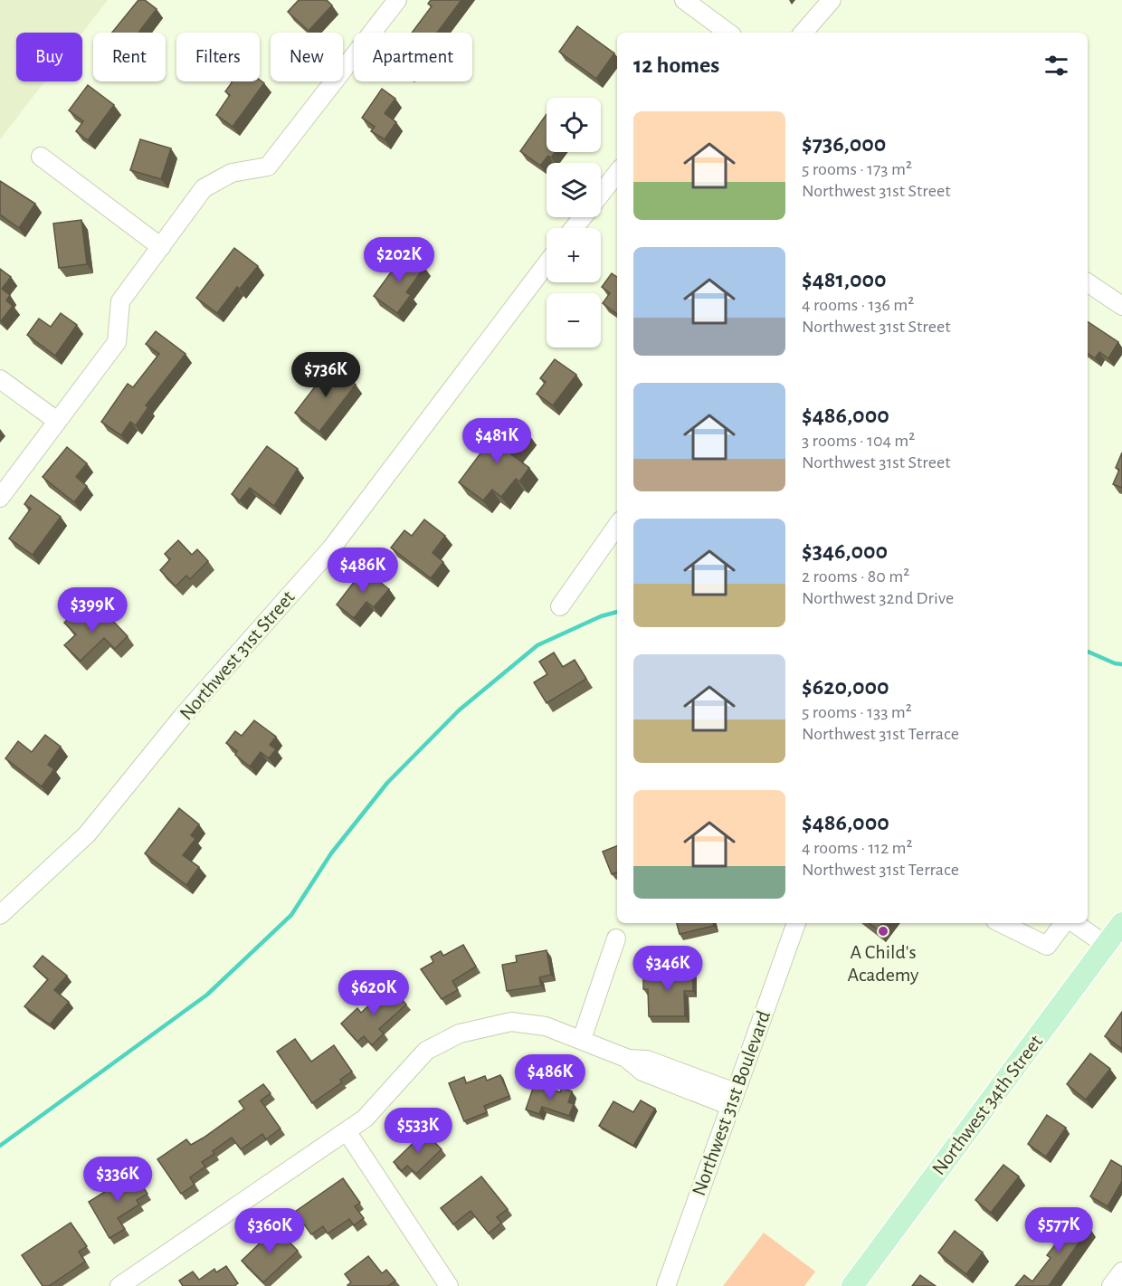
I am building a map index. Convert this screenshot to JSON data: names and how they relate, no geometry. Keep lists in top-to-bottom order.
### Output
{
  "streets": {
    "main road": ["Northwest 34th Street"],
    "street": ["Northwest 31st Street", "Northwest 31st Boulevard"]
  },
  "places": ["A Child's Academy"],
  "page": {
    "chip": [
      "Buy",
      "Rent",
      "Filters",
      "New",
      "Apartment"
    ],
    "heading": "12 homes",
    "map_buttons": ["+", "−"],
    "list": [
      {
        "name": "$736,000",
        "note": "5 rooms · 173 m² · Northwest 31st Street"
      },
      {
        "name": "$481,000",
        "note": "4 rooms · 136 m² · Northwest 31st Street"
      },
      {
        "name": "$486,000",
        "note": "3 rooms · 104 m² · Northwest 31st Street"
      },
      {
        "name": "$346,000",
        "note": "2 rooms · 80 m² · Northwest 32nd Drive"
      },
      {
        "name": "$620,000",
        "note": "5 rooms · 133 m² · Northwest 31st Terrace"
      },
      {
        "name": "$486,000",
        "note": "4 rooms · 112 m² · Northwest 31st Terrace"
      }
    ],
    "price": [
      "$202K",
      "$736K",
      "$481K",
      "$486K",
      "$399K",
      "$346K",
      "$620K",
      "$486K",
      "$533K",
      "$336K",
      "$577K",
      "$360K"
    ]
  }
}
